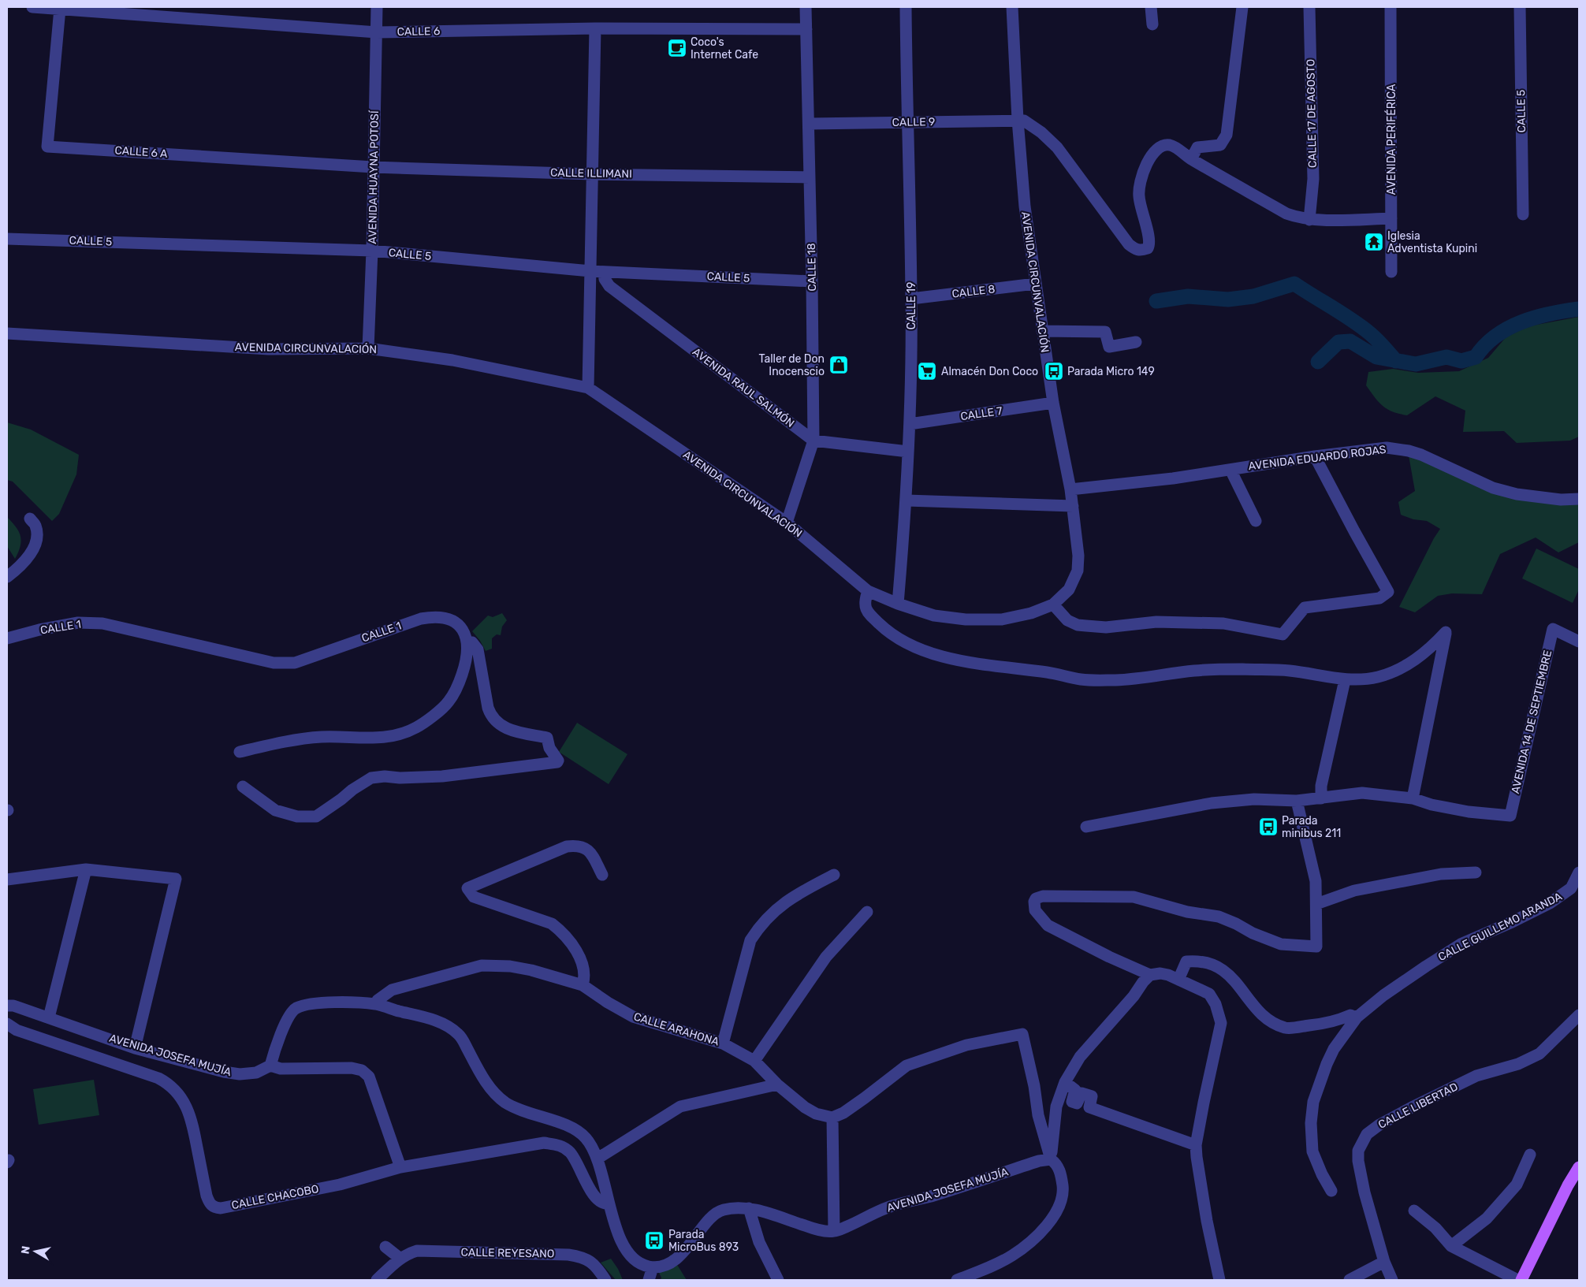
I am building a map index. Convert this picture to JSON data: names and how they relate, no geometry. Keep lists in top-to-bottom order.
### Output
{
  "streets": {
    "street": [
      "CALLE 6",
      "CALLE 5",
      "CALLE 17 DE AGOSTO",
      "CALLE 9",
      "AVENIDA PERIFÉRICA",
      "CALLE 6 A",
      "CALLE ILLIMANI",
      "AVENIDA HUAYNA POTOSÍ",
      "CALLE 18",
      "AVENIDA CIRCUNVALACIÓN",
      "CALLE 8",
      "CALLE 19",
      "AVENIDA RAUL SALMÓN",
      "CALLE 7",
      "AVENIDA EDUARDO ROJAS",
      "CALLE 1",
      "AVENIDA 14 DE SEPTIEMBRE",
      "CALLE GUILLEMO ARANDA",
      "CALLE ARAHONA",
      "AVENIDA JOSEFA MUJÍA",
      "CALLE LIBERTAD",
      "CALLE CHACOBO",
      "CALLE REYESANO"
    ]
  },
  "crossings": [
    ["CALLE 6", "CALLE 6 A"],
    ["CALLE 6", "AVENIDA HUAYNA POTOSÍ"],
    ["CALLE 6", "CALLE 18"],
    ["CALLE 5", "AVENIDA HUAYNA POTOSÍ"],
    ["CALLE 5", "CALLE 18"],
    ["CALLE 5", "AVENIDA RAUL SALMÓN"],
    ["CALLE 9", "CALLE 18"],
    ["CALLE 9", "AVENIDA CIRCUNVALACIÓN"],
    ["CALLE 9", "CALLE 19"],
    ["CALLE 6 A", "CALLE ILLIMANI"],
    ["CALLE 6 A", "AVENIDA HUAYNA POTOSÍ"],
    ["CALLE ILLIMANI", "AVENIDA HUAYNA POTOSÍ"],
    ["CALLE ILLIMANI", "CALLE 18"],
    ["AVENIDA HUAYNA POTOSÍ", "AVENIDA CIRCUNVALACIÓN"],
    ["CALLE 18", "AVENIDA CIRCUNVALACIÓN"],
    ["CALLE 18", "AVENIDA RAUL SALMÓN"],
    ["AVENIDA CIRCUNVALACIÓN", "CALLE 8"],
    ["AVENIDA CIRCUNVALACIÓN", "CALLE 19"],
    ["AVENIDA CIRCUNVALACIÓN", "CALLE 7"],
    ["AVENIDA CIRCUNVALACIÓN", "AVENIDA EDUARDO ROJAS"],
    ["CALLE 8", "CALLE 19"],
    ["CALLE 19", "AVENIDA RAUL SALMÓN"],
    ["CALLE 19", "CALLE 7"]
  ],
  "places": {
    "cafe": ["Coco's Internet Cafe"],
    "temple": ["Iglesia Adventista Kupini"],
    "shop": ["Taller de Don Inocenscio"],
    "supermarket": ["Almacén Don Coco"],
    "bus stop": ["Parada Micro 149", "Parada minibus 211", "Parada MicroBus 893"]
  },
  "north": "left"
}
